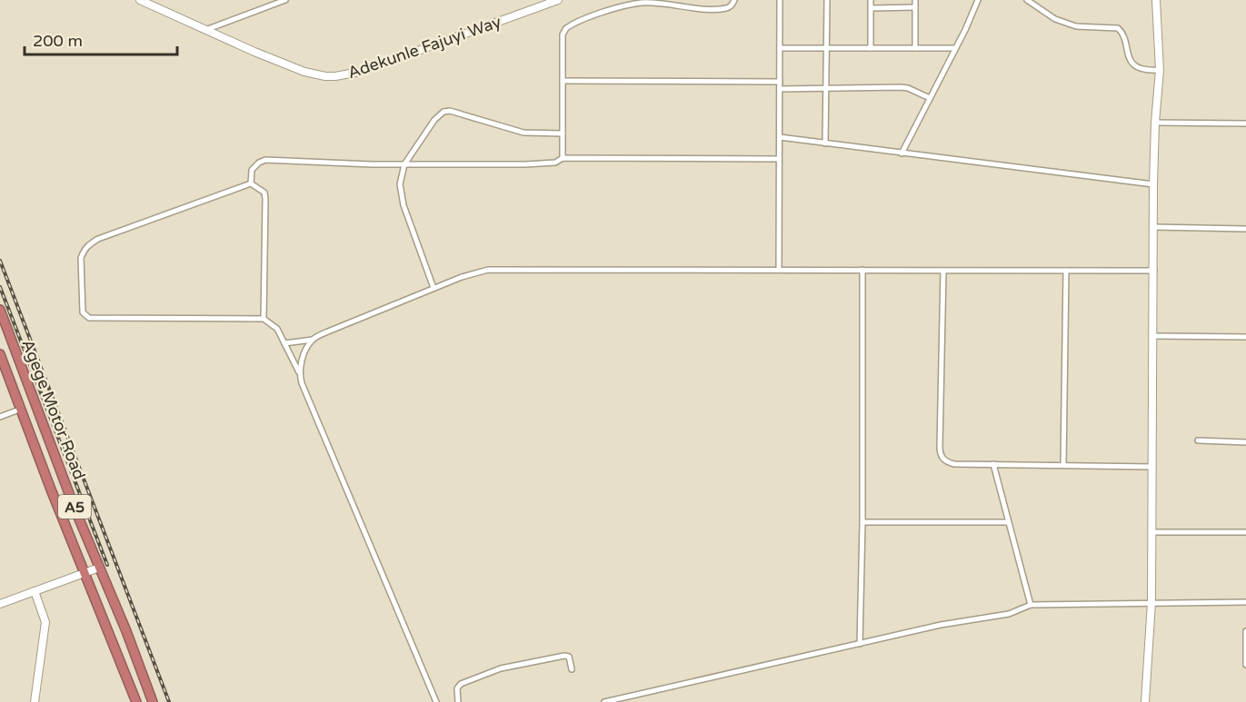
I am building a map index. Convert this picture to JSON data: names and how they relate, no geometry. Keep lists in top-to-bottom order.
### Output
{
  "streets": {
    "highway": ["Agege Motor Road", "A5"],
    "street": ["Adekunle Fajuyi Way"]
  },
  "scale_bar": "200 m"
}
